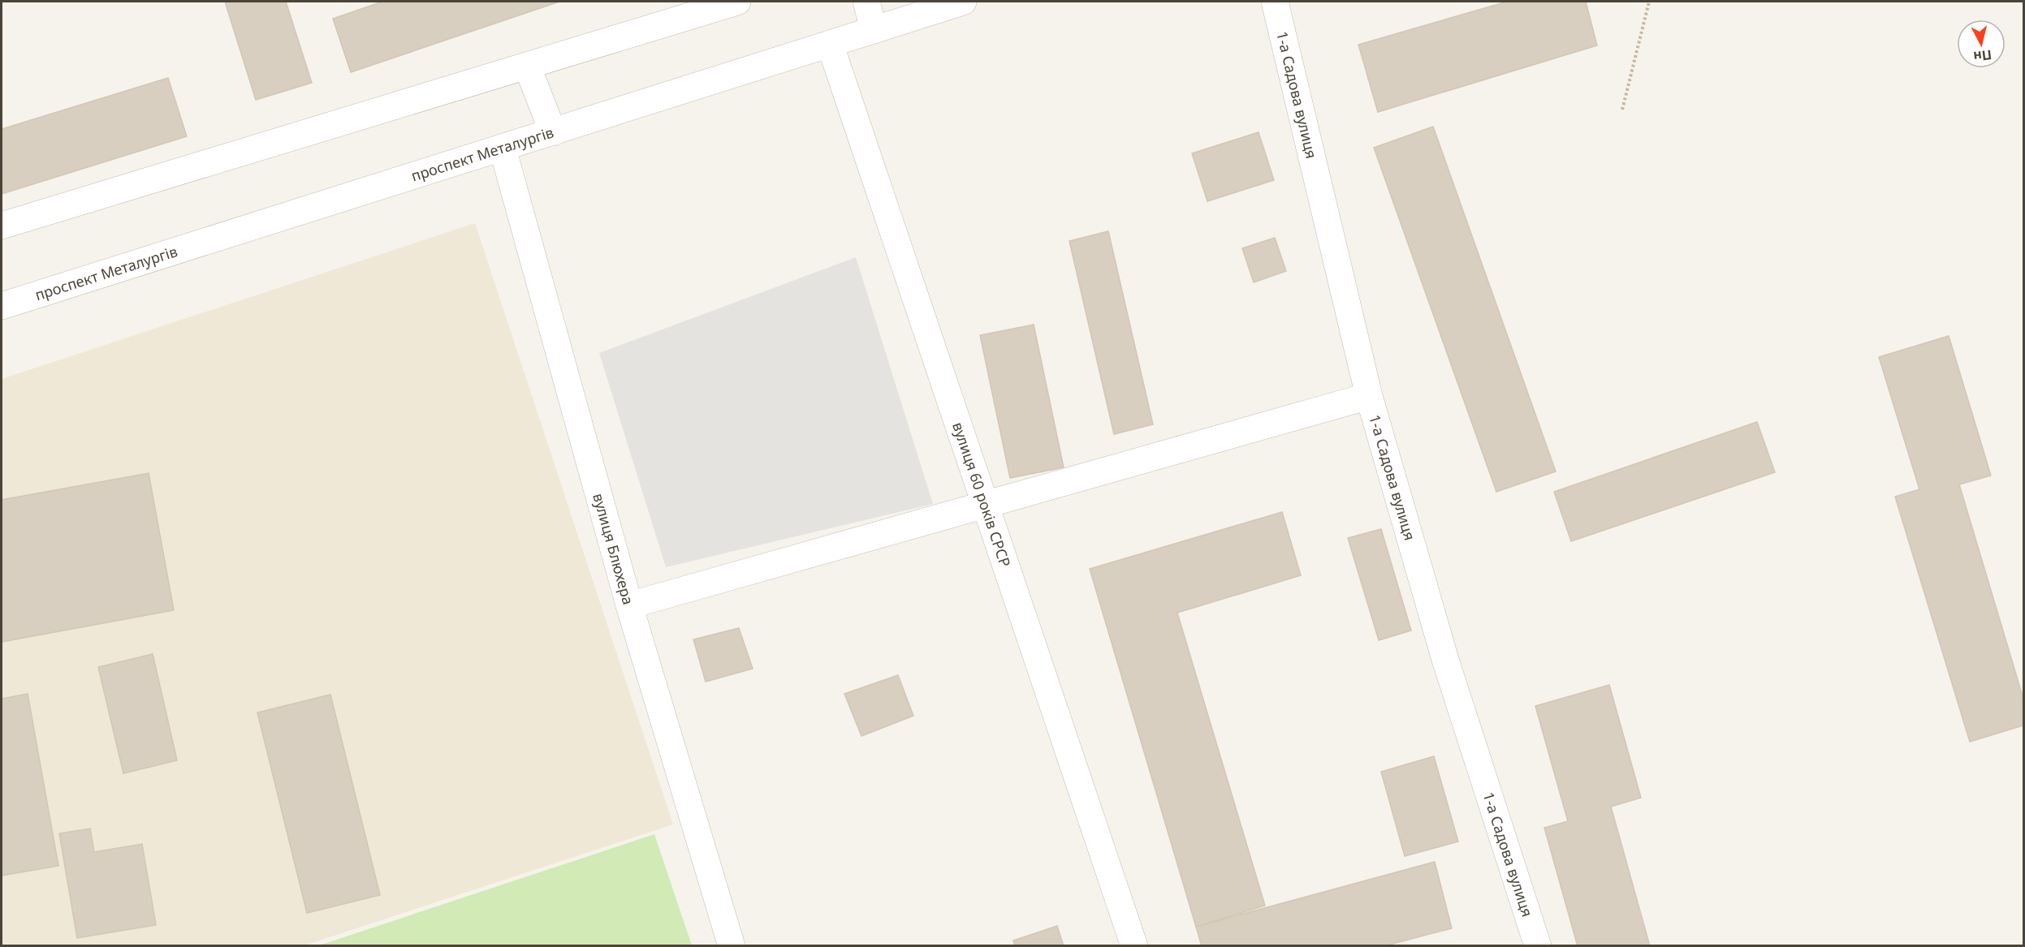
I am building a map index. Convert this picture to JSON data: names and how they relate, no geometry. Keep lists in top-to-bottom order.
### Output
{
  "streets": {
    "street": [
      "1-а Садова вулиця",
      "проспект Металургів",
      "вулиця 60 років СРСР",
      "вулиця Блюхера"
    ]
  },
  "crossings": [
    ["проспект Металургів", "вулиця 60 років СРСР"],
    ["проспект Металургів", "вулиця Блюхера"]
  ],
  "north": "bottom"
}
